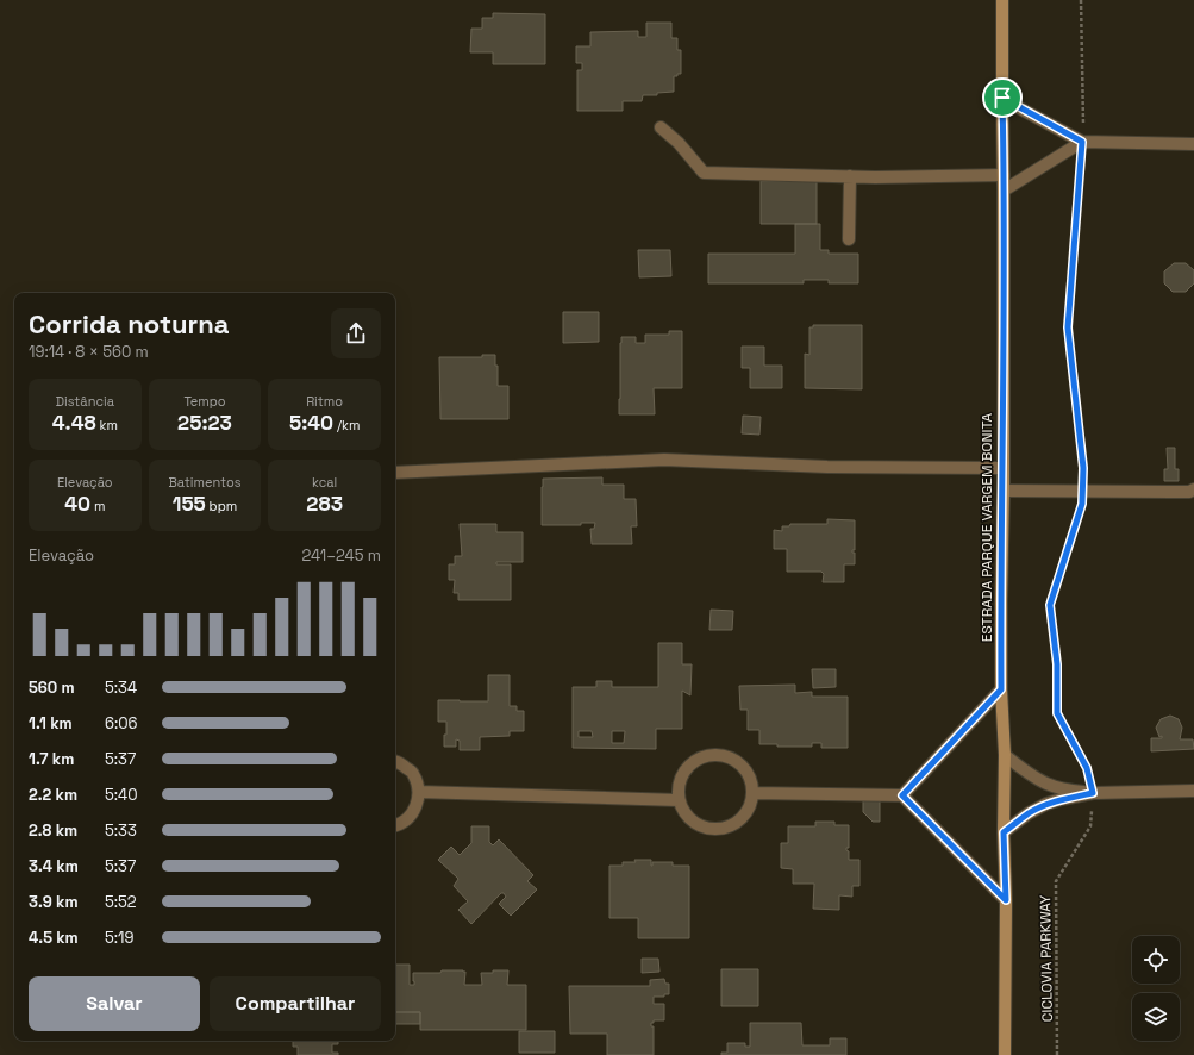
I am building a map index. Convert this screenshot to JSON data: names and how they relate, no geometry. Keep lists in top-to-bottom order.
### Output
{
  "streets": {
    "main road": ["ESTRADA PARQUE VARGEM BONITA"],
    "path": ["CICLOVIA PARKWAY"]
  },
  "page": {
    "heading": ["Corrida noturna", "19:14 · 8 × 560 m"],
    "stats": [
      ["Distância", "4.48 km"],
      ["Tempo", "25:23"],
      ["Ritmo", "5:40 /km"],
      ["Elevação", "40 m"],
      ["Batimentos", "155 bpm"],
      ["kcal", "283"]
    ],
    "chart": ["Elevação", "241–245 m"],
    "list": [
      {
        "name": "560 m",
        "note": "5:34"
      },
      {
        "name": "1.1 km",
        "note": "6:06"
      },
      {
        "name": "1.7 km",
        "note": "5:37"
      },
      {
        "name": "2.2 km",
        "note": "5:40"
      },
      {
        "name": "2.8 km",
        "note": "5:33"
      },
      {
        "name": "3.4 km",
        "note": "5:37"
      },
      {
        "name": "3.9 km",
        "note": "5:52"
      },
      {
        "name": "4.5 km",
        "note": "5:19"
      }
    ],
    "buttons": ["Salvar", "Compartilhar"]
  }
}
